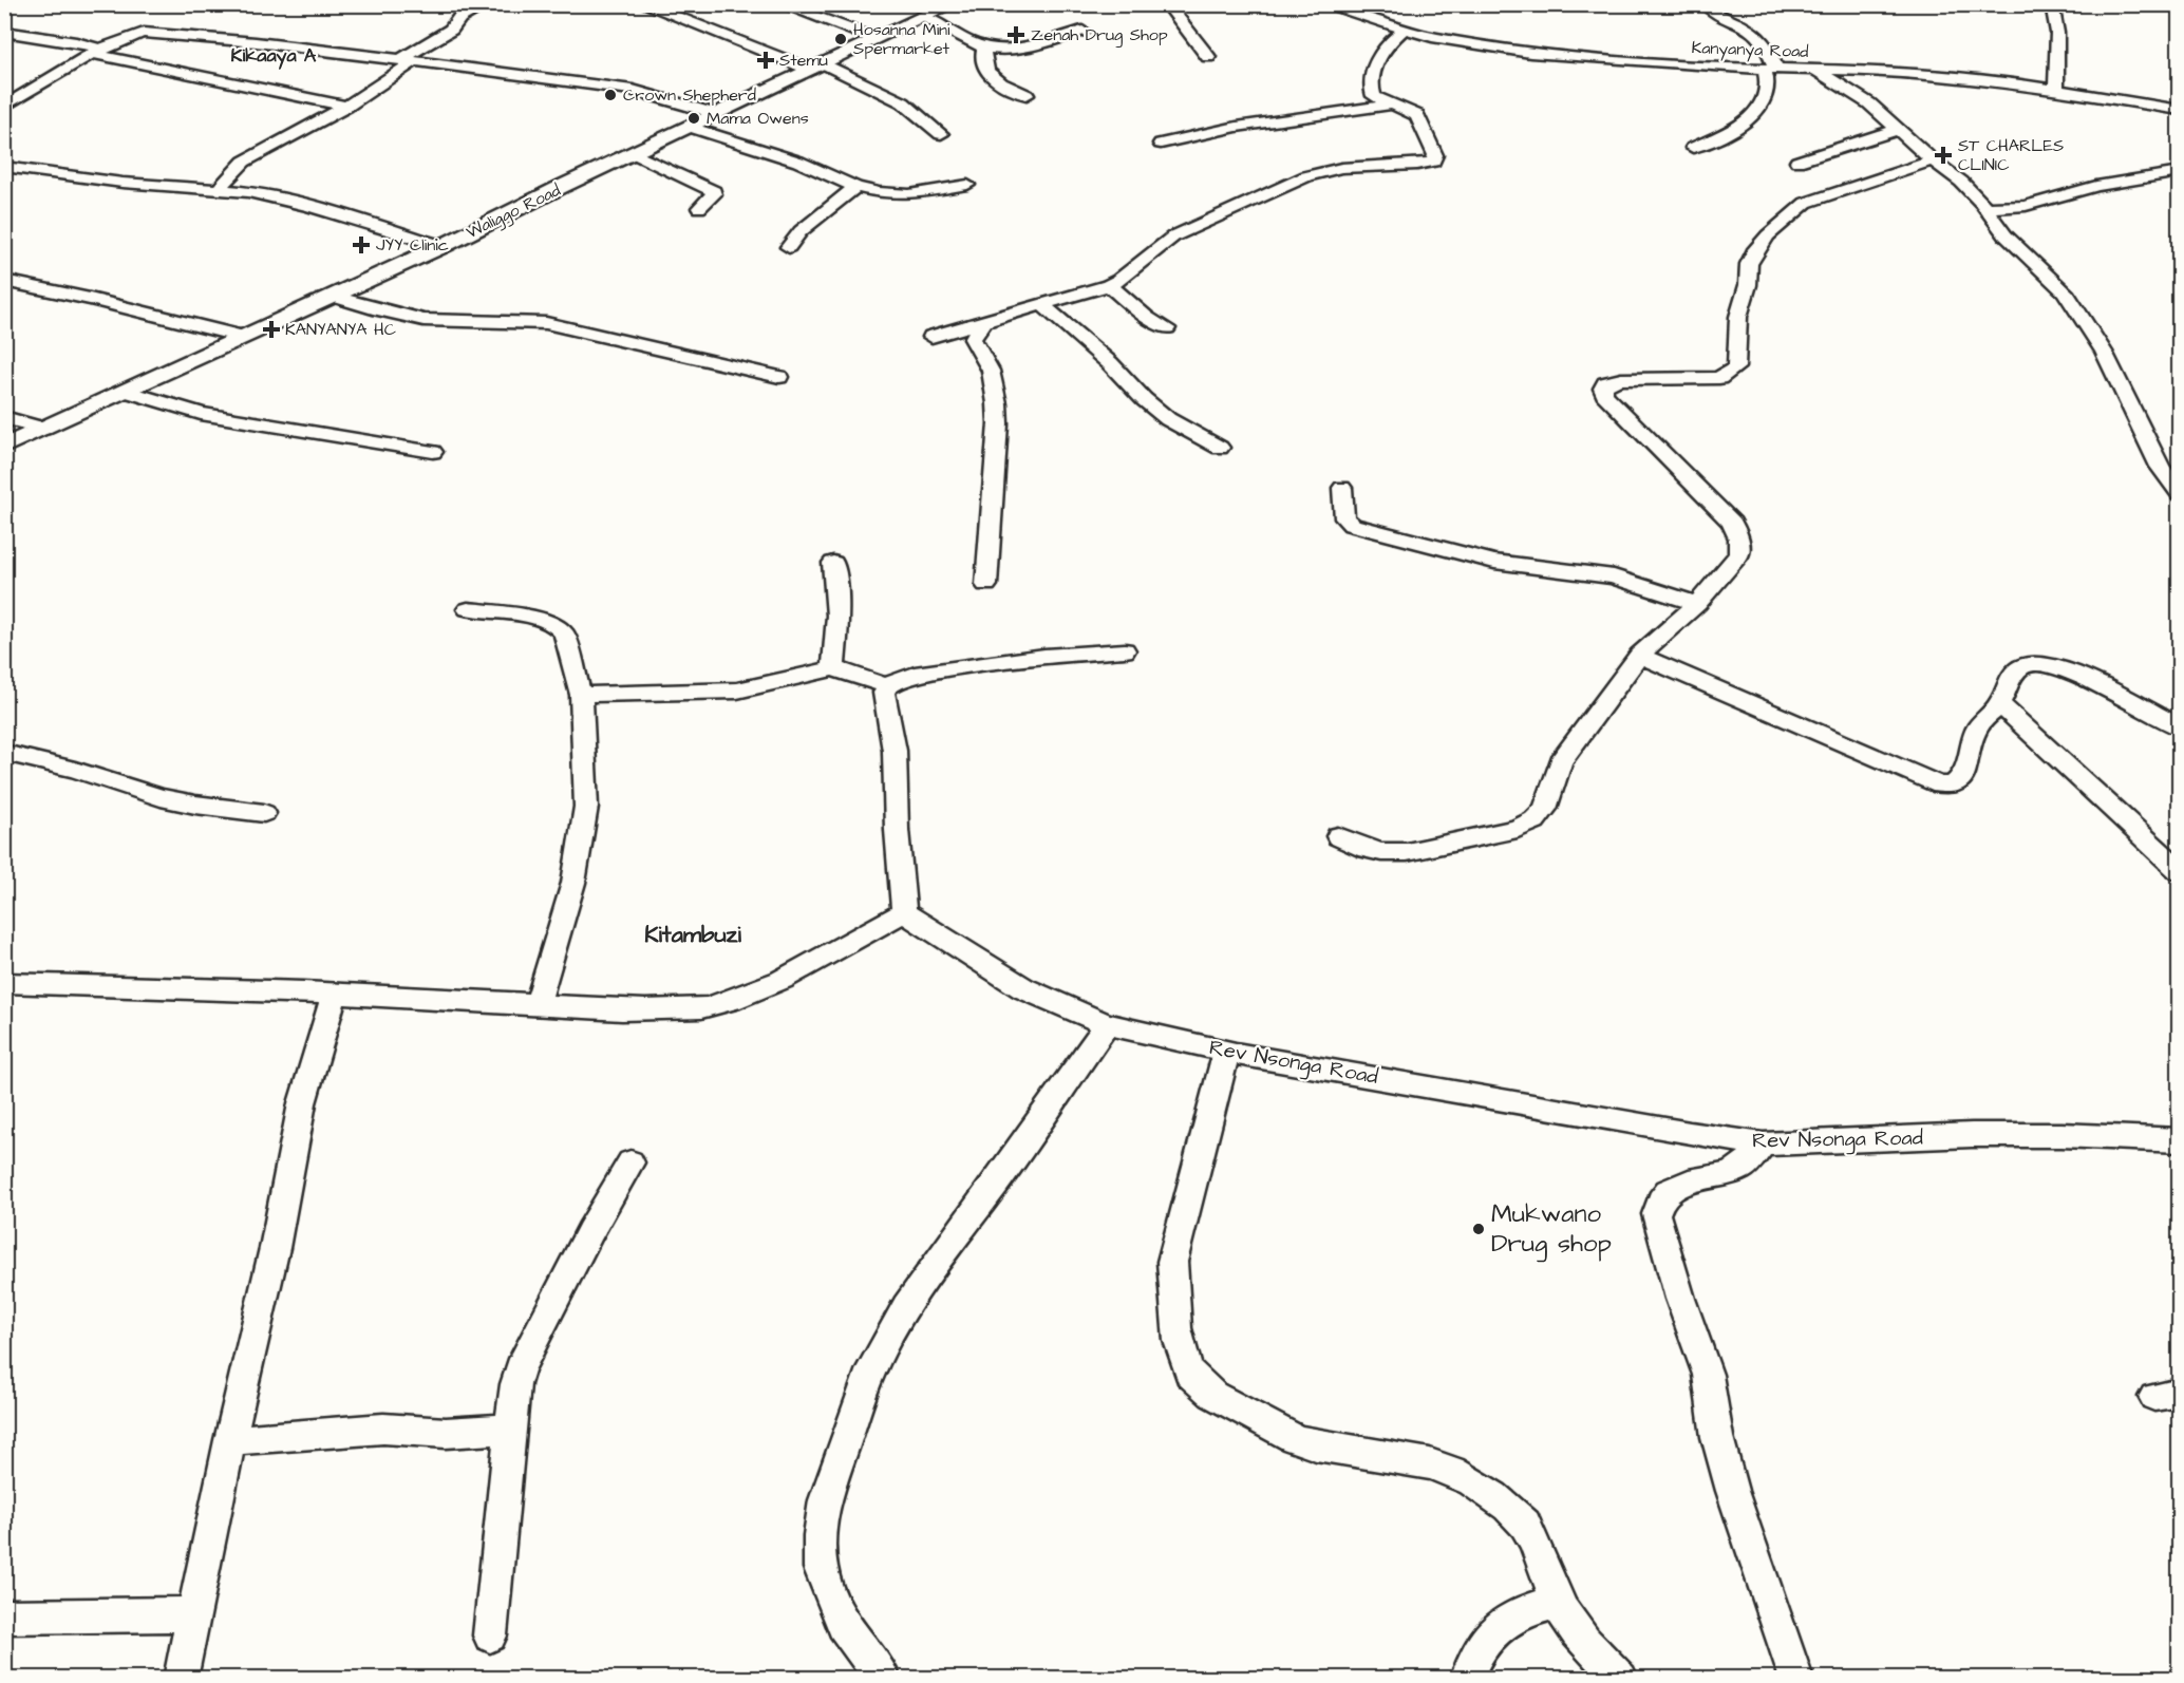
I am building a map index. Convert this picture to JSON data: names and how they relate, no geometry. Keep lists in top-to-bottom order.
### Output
{
  "streets": {
    "street": ["Kanyanya Road", "Waliggo Road", "Rev Nsonga Road"]
  },
  "districts": ["Kikaaya A", "Kitambuzi"],
  "places": {
    "health": [
      "Zenah Drug Shop",
      "Stemu",
      "ST CHARLES CLINIC",
      "JYY Clinic",
      "KANYANYA HC"
    ],
    "other": [
      "Hosanna Mini Spermarket",
      "Crown Shepherd",
      "Mama Owens",
      "Mukwano Drug shop"
    ]
  }
}
